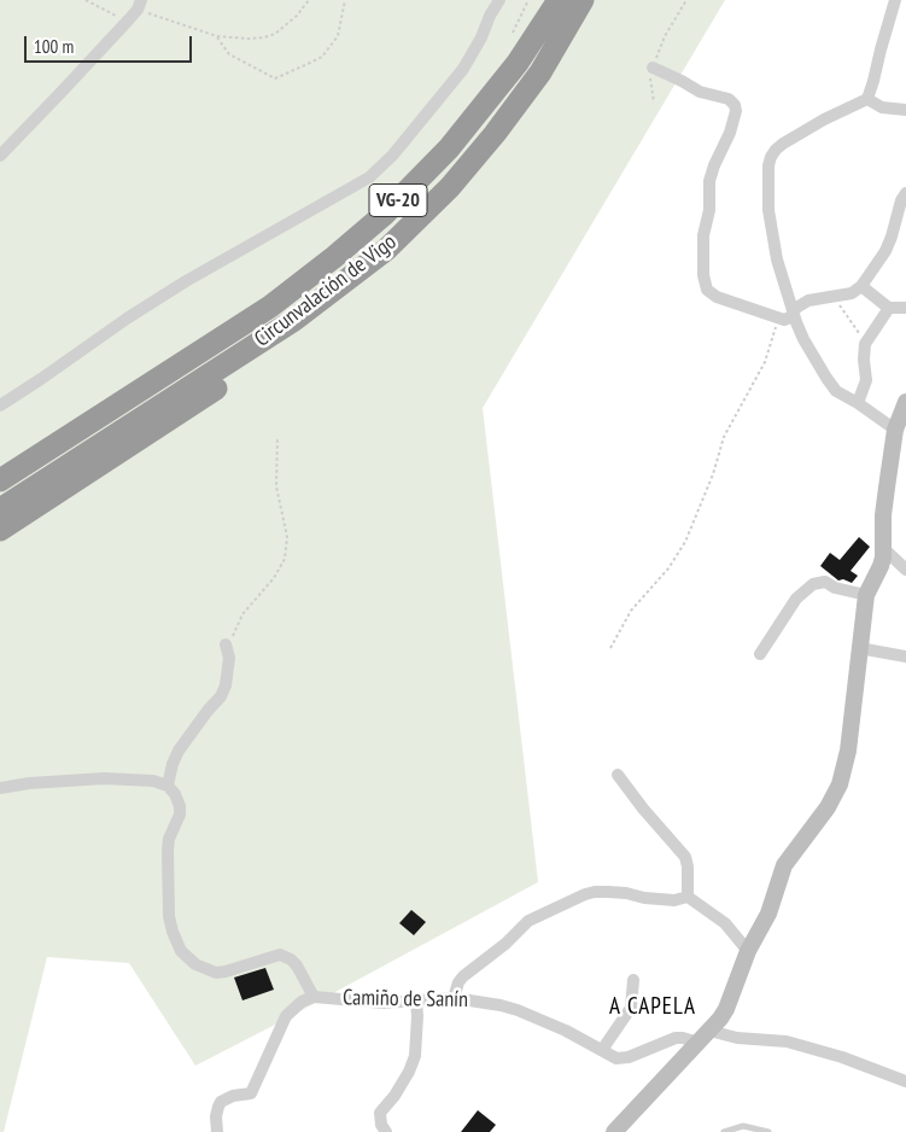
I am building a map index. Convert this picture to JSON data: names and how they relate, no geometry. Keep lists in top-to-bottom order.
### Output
{
  "streets": {
    "highway": ["VG-20", "Circunvalación de Vigo"],
    "street": ["Camiño de Sanín"]
  },
  "districts": ["A CAPELA"],
  "scale_bar": "100 m"
}
